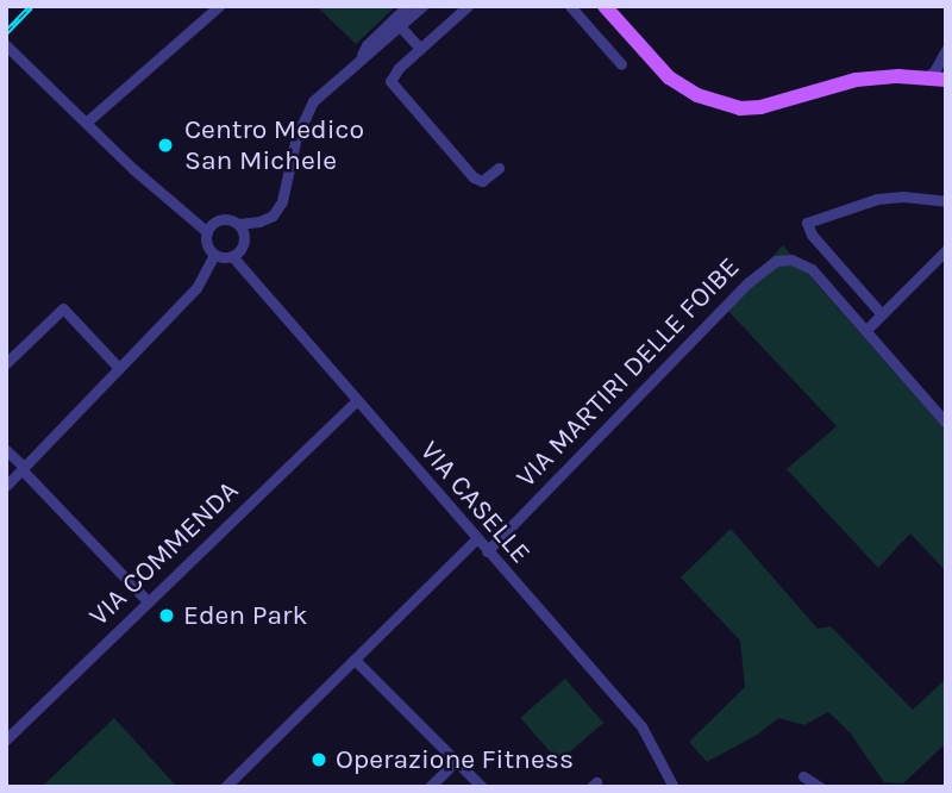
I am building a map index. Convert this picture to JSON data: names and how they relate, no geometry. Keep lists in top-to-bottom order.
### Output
{
  "streets": {
    "street": ["VIA MARTIRI DELLE FOIBE", "VIA CASELLE", "VIA COMMENDA"]
  },
  "crossings": [
    ["VIA MARTIRI DELLE FOIBE", "VIA CASELLE"],
    ["VIA CASELLE", "VIA COMMENDA"]
  ],
  "places": ["Centro Medico San Michele", "Eden Park", "Operazione Fitness"]
}
